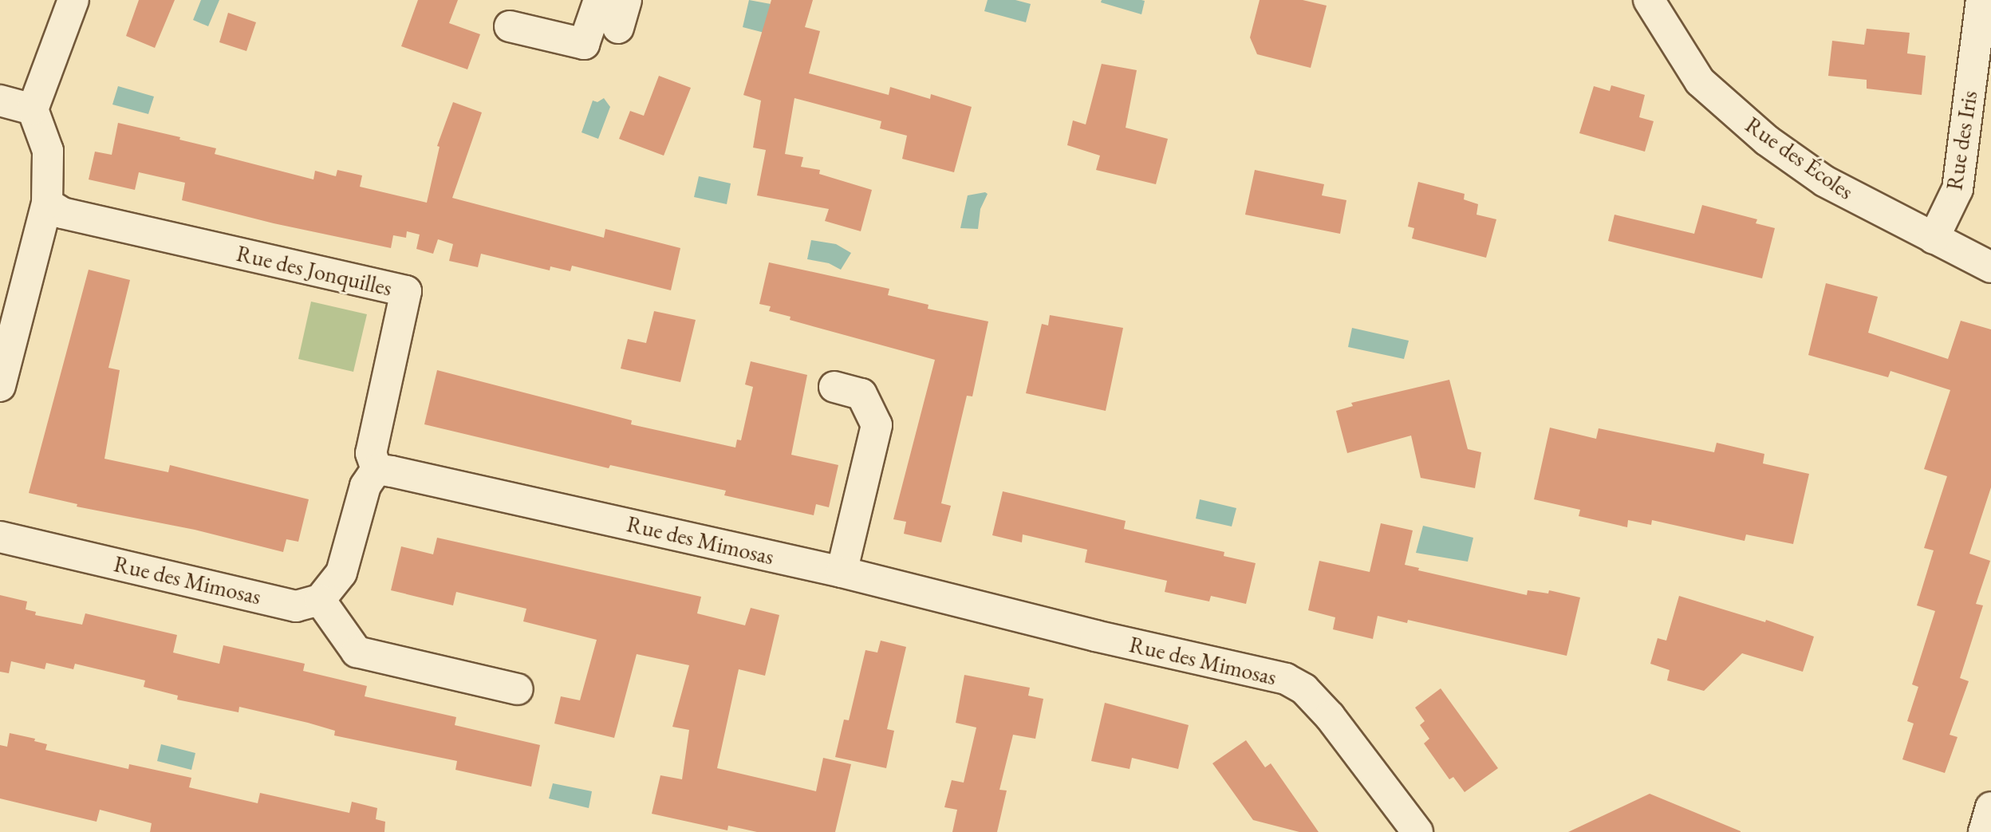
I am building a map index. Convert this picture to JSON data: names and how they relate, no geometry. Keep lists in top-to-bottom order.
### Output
{
  "streets": {
    "street": [
      "Rue des Iris",
      "Rue des Écoles",
      "Rue des Jonquilles",
      "Rue des Mimosas"
    ]
  },
  "crossings": [
    ["Rue des Iris", "Rue des Écoles"],
    ["Rue des Jonquilles", "Rue des Mimosas"]
  ]
}
